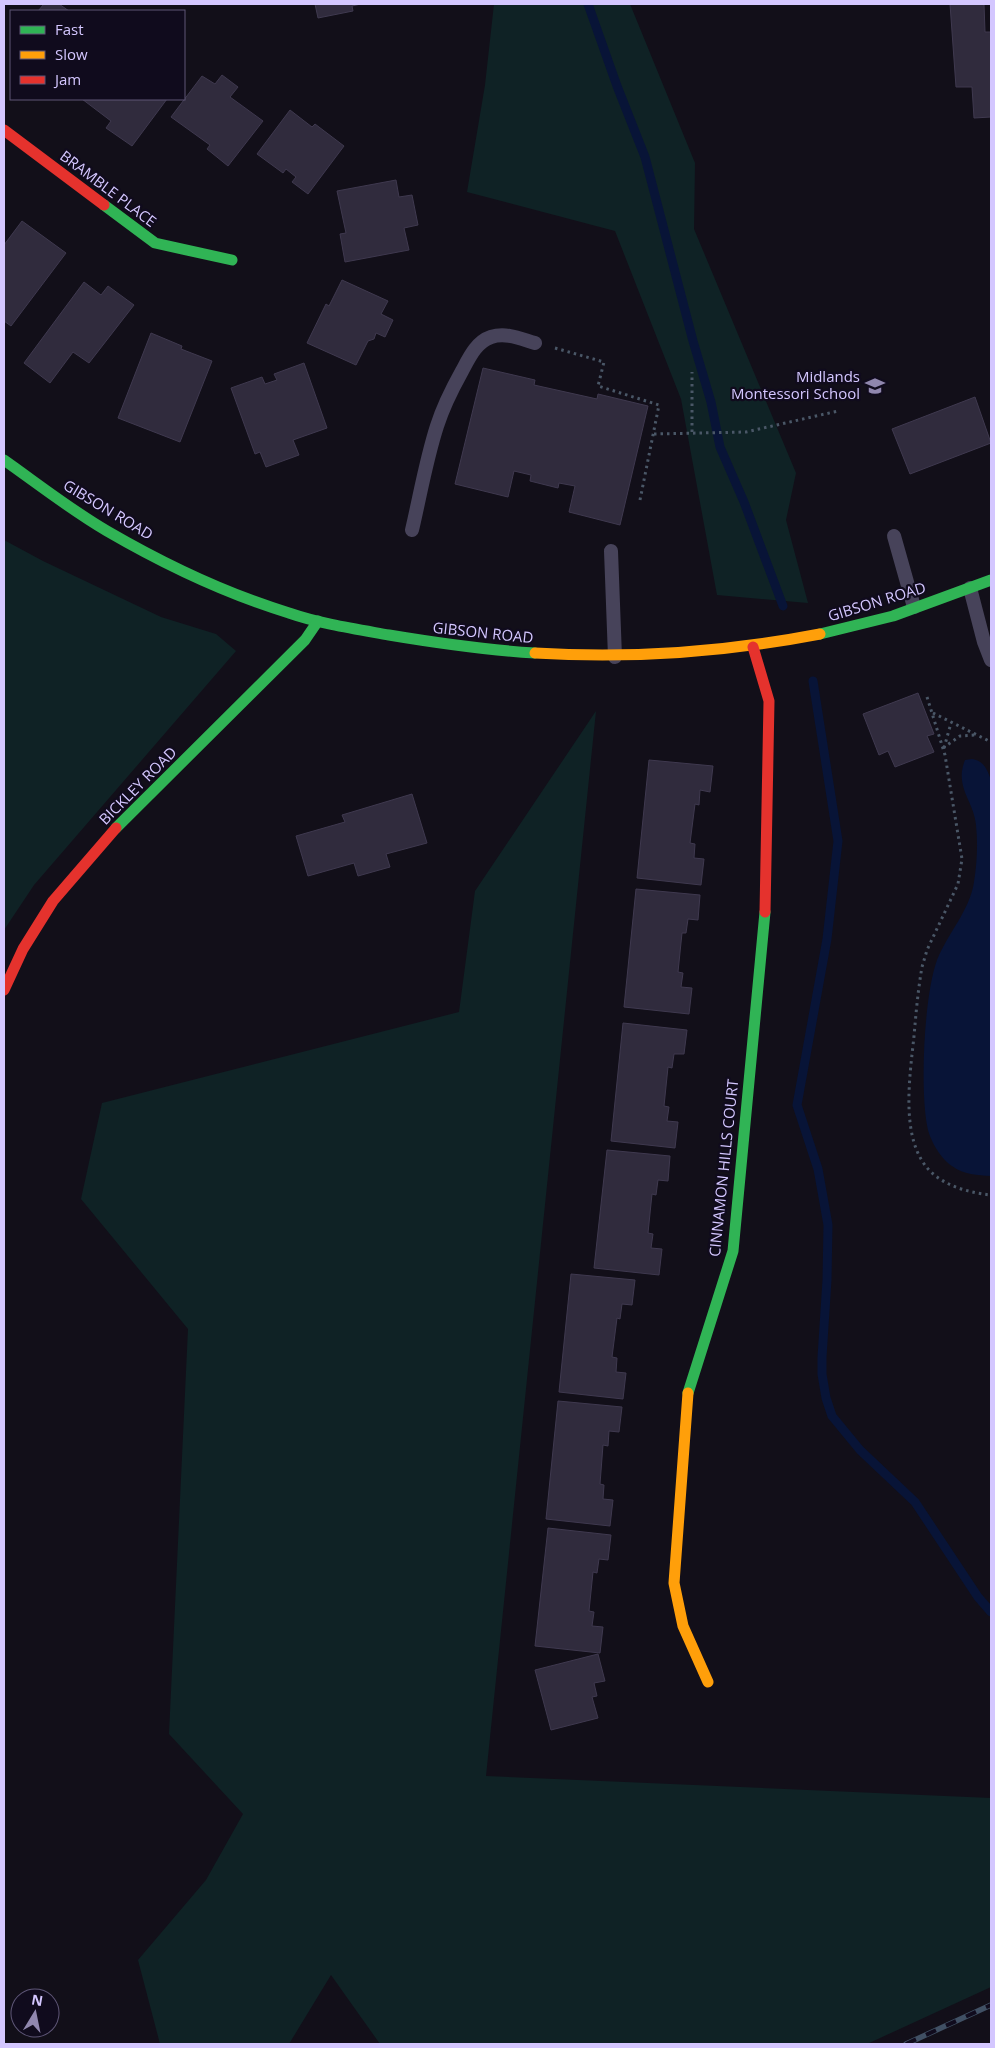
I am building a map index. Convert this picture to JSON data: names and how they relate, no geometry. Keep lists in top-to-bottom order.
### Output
{
  "streets": {
    "street": [
      "BRAMBLE PLACE",
      "GIBSON ROAD",
      "BICKLEY ROAD",
      "CINNAMON HILLS COURT"
    ]
  },
  "crossings": [
    ["GIBSON ROAD", "BICKLEY ROAD"],
    ["GIBSON ROAD", "CINNAMON HILLS COURT"]
  ],
  "places": {
    "school or university": ["Midlands Montessori School"]
  },
  "legend": ["Fast", "Slow", "Jam"],
  "north": "top"
}
